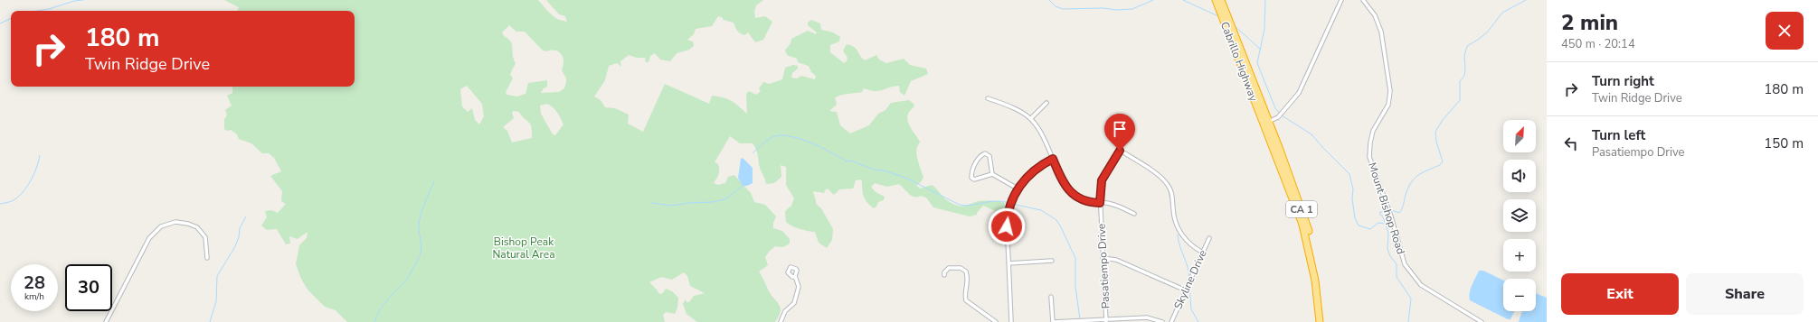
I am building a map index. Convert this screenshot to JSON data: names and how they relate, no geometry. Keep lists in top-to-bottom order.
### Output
{
  "streets": {
    "highway": ["Cabrillo Highway", "CA 1"],
    "street": ["Mount Bishop Road", "Pasatiempo Drive", "Skyline Drive"]
  },
  "crossings": [
    ["Cabrillo Highway", "CA 1"],
    ["Pasatiempo Drive", "Skyline Drive"]
  ],
  "parks": ["Bishop Peak Natural Area"],
  "north": "top right",
  "page": {
    "heading": ["2 min", "450 m · 20:14"],
    "turn": ["180 m", "Twin Ridge Drive"],
    "list": [
      {
        "name": "Turn right",
        "note": "Twin Ridge Drive",
        "value": "180 m"
      },
      {
        "name": "Turn left",
        "note": "Pasatiempo Drive",
        "value": "150 m"
      }
    ],
    "map_buttons": ["+", "−"],
    "speed": "28 km/h",
    "limit": "30",
    "buttons": ["Exit", "Share"]
  }
}
